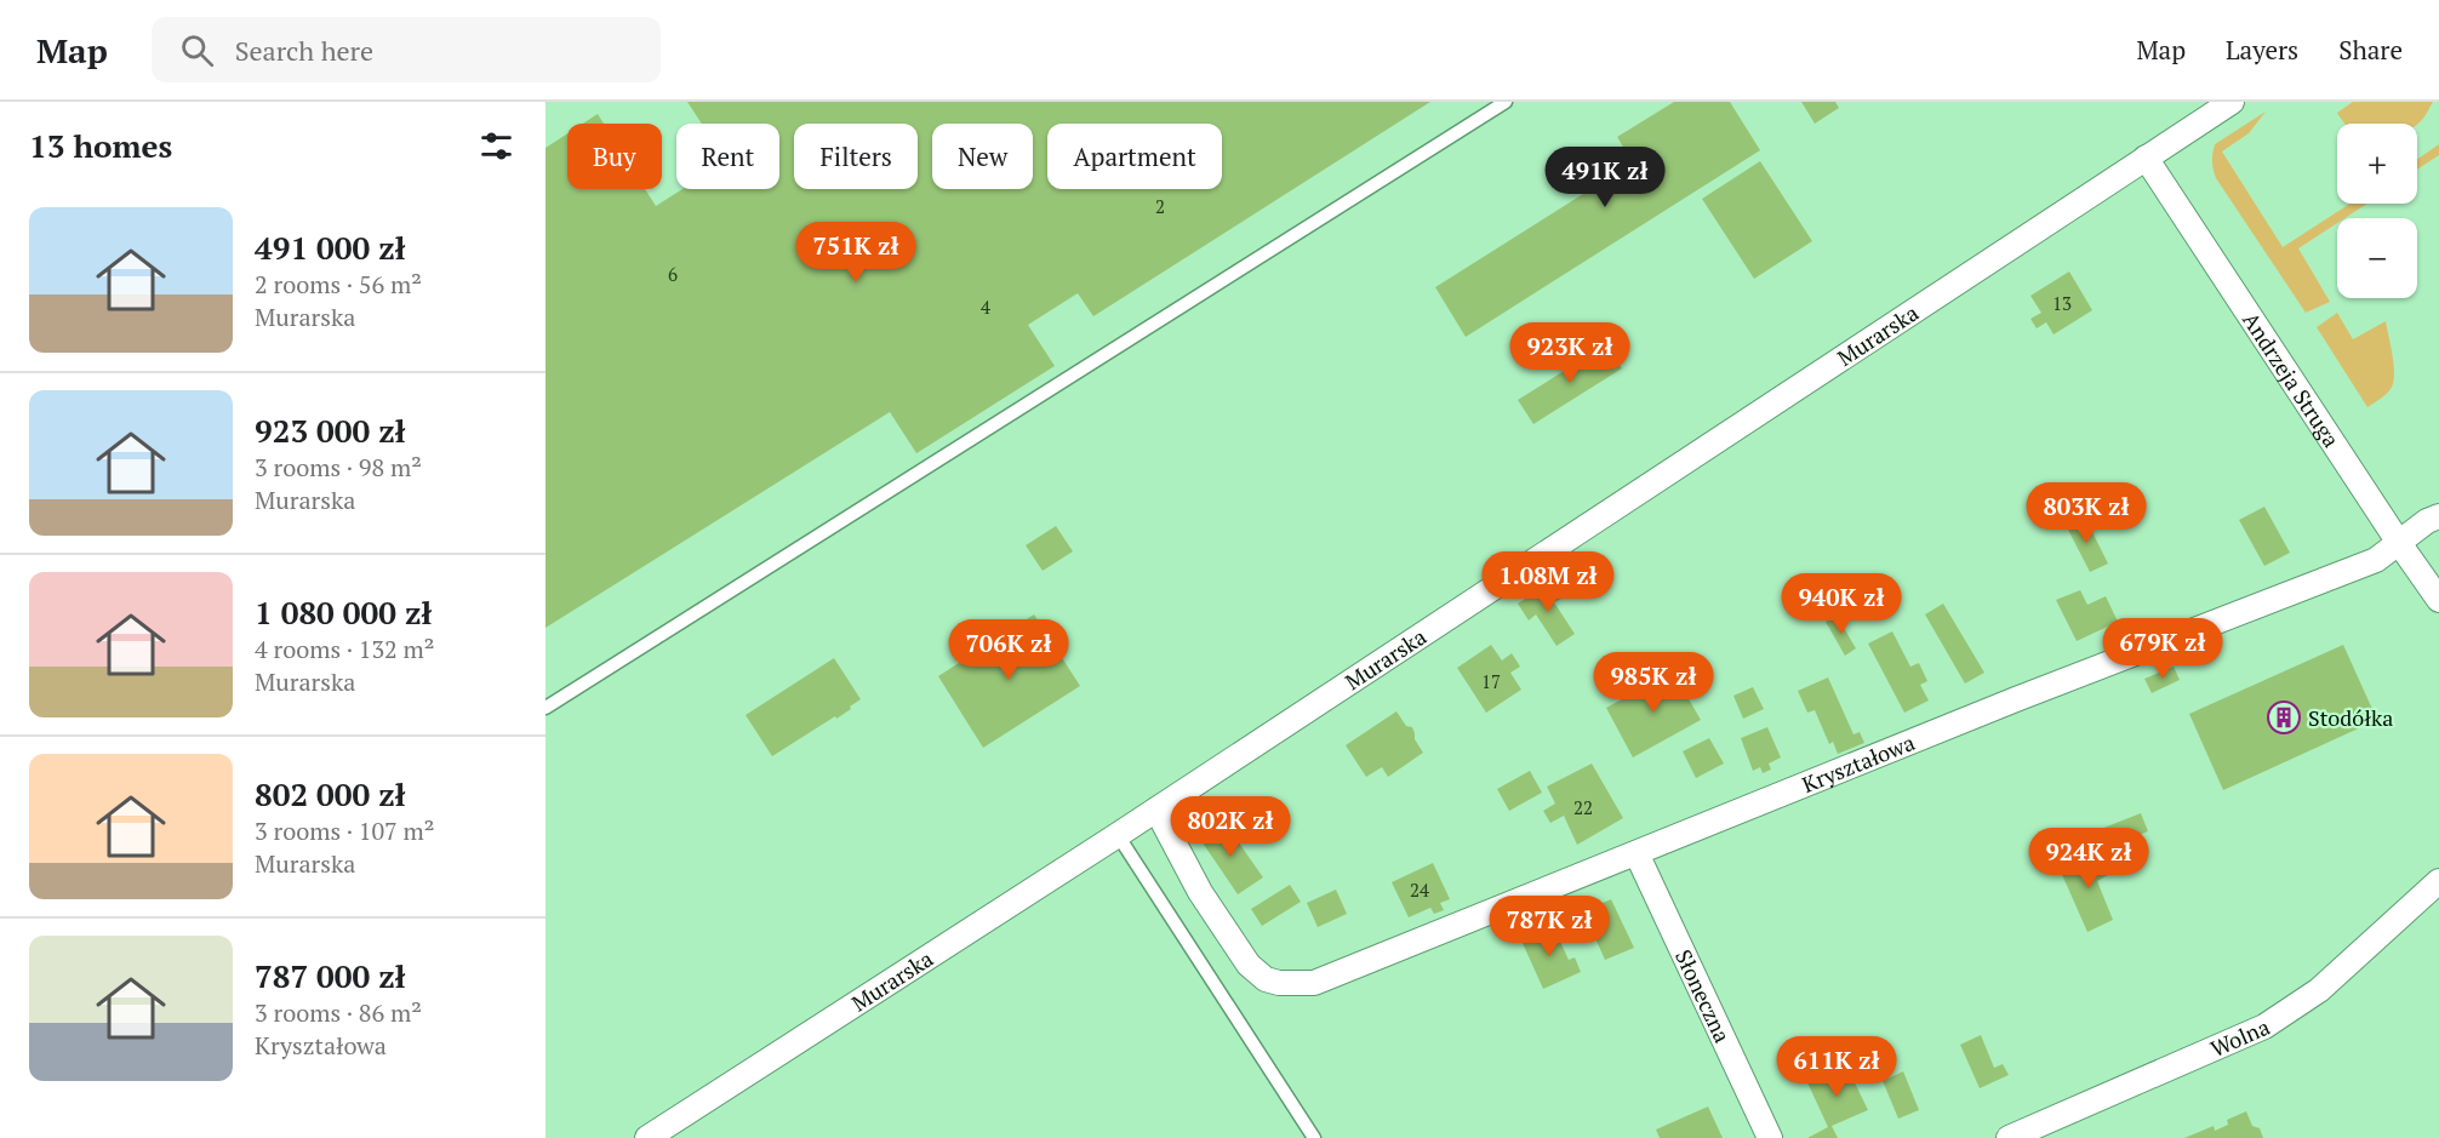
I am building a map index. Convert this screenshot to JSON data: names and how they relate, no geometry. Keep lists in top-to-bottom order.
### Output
{
  "streets": {
    "street": [
      "Murarska",
      "Andrzeja Struga",
      "Kryształowa",
      "Słoneczna",
      "Wolna"
    ]
  },
  "crossings": [
    ["Murarska", "Andrzeja Struga"],
    ["Murarska", "Kryształowa"],
    ["Andrzeja Struga", "Kryształowa"],
    ["Kryształowa", "Słoneczna"]
  ],
  "places": {
    "building": ["Stodółka"]
  },
  "house_numbers": [
    "2",
    "6",
    "13",
    "4",
    "17",
    "22",
    "24"
  ],
  "page": {
    "header": "Map",
    "search": "Search here",
    "nav": ["Map", "Layers", "Share"],
    "heading": "13 homes",
    "map_buttons": ["+", "−"],
    "chip": [
      "Buy",
      "Rent",
      "Filters",
      "New",
      "Apartment"
    ],
    "price": [
      "491K zł",
      "751K zł",
      "923K zł",
      "803K zł",
      "1.08M zł",
      "940K zł",
      "679K zł",
      "706K zł",
      "985K zł",
      "802K zł",
      "924K zł",
      "787K zł",
      "611K zł"
    ],
    "list": [
      {
        "name": "491 000 zł",
        "note": "2 rooms · 56 m² · Murarska"
      },
      {
        "name": "923 000 zł",
        "note": "3 rooms · 98 m² · Murarska"
      },
      {
        "name": "1 080 000 zł",
        "note": "4 rooms · 132 m² · Murarska"
      },
      {
        "name": "802 000 zł",
        "note": "3 rooms · 107 m² · Murarska"
      },
      {
        "name": "787 000 zł",
        "note": "3 rooms · 86 m² · Kryształowa"
      }
    ]
  }
}
